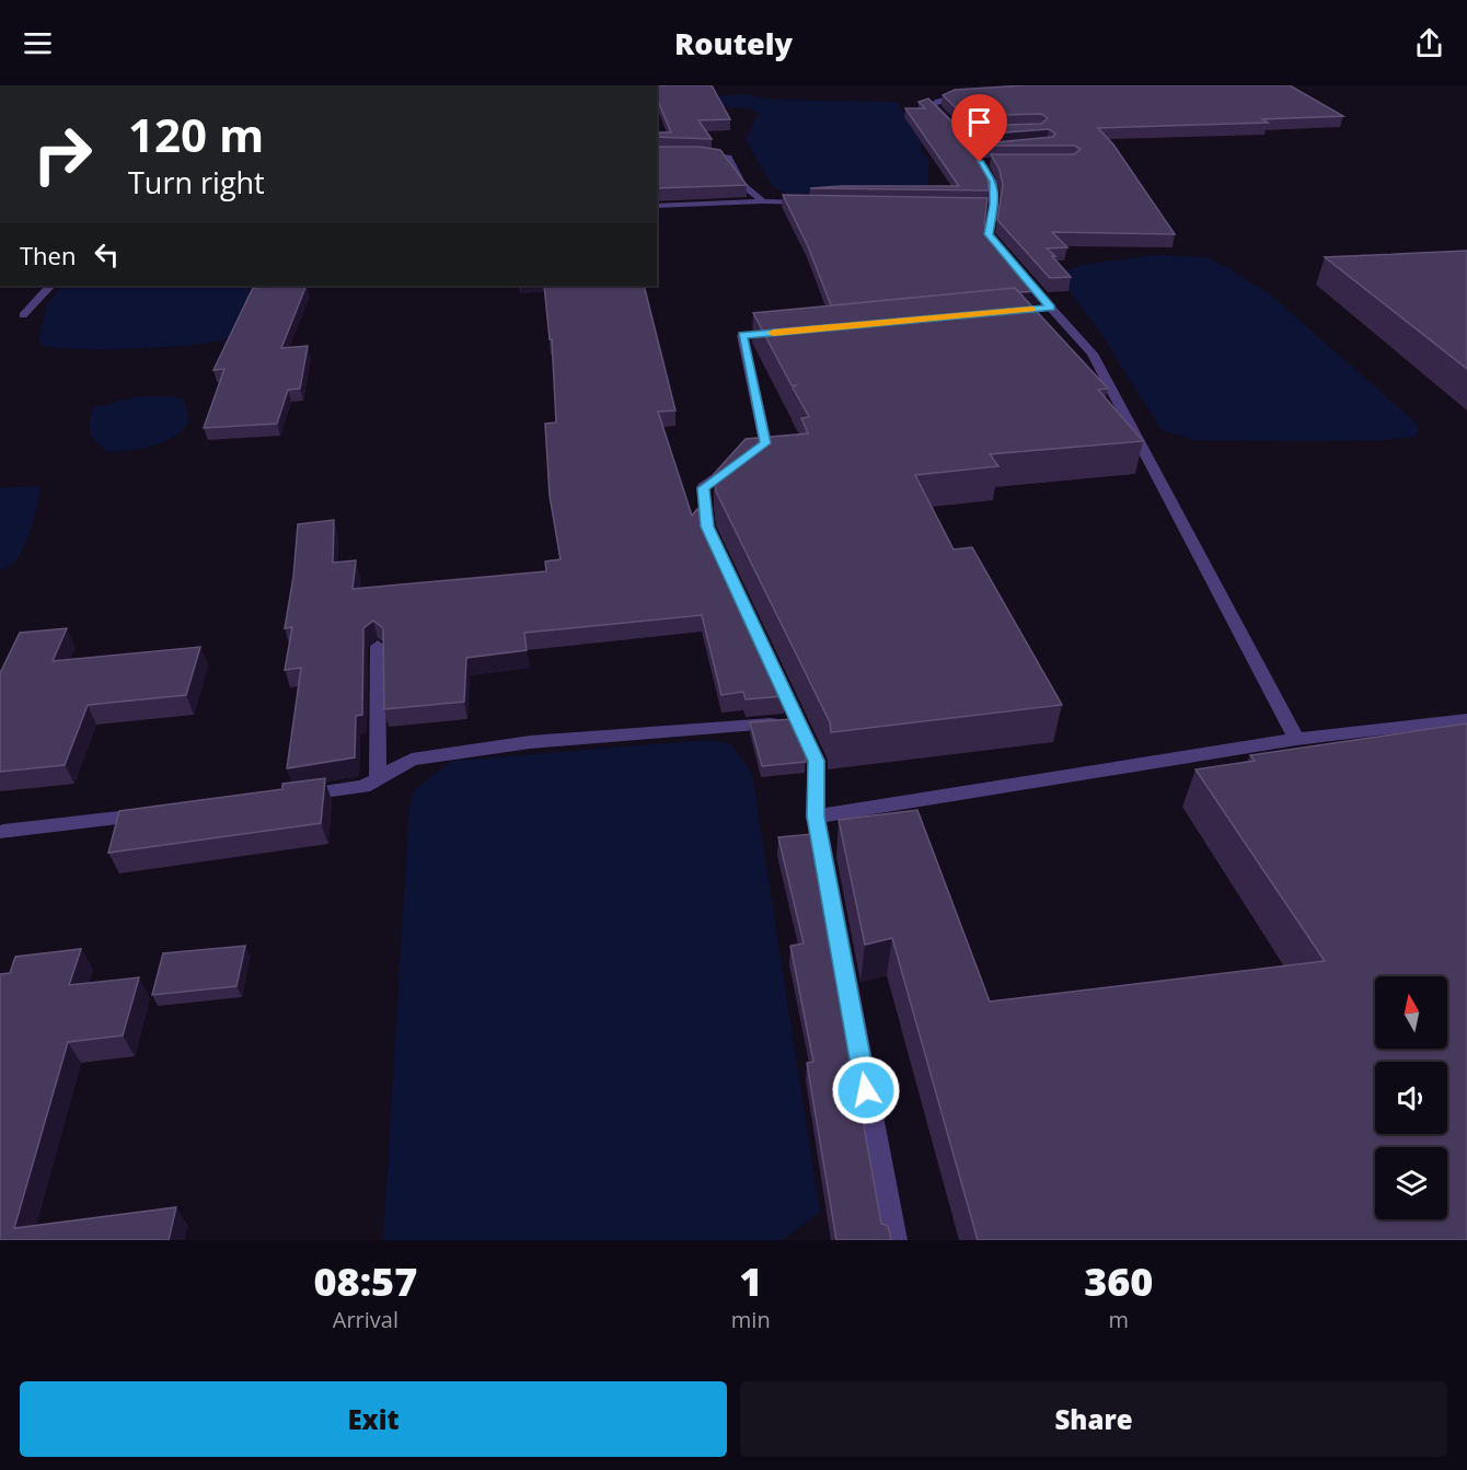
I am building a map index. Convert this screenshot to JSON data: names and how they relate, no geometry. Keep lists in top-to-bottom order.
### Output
{
  "north": "top",
  "page": {
    "header": "Routely",
    "turn": ["120 m", "Turn right"],
    "then": "Then",
    "eta": [
      "08:57",
      "Arrival",
      "1",
      "min",
      "360",
      "m"
    ],
    "buttons": ["Exit", "Share"]
  }
}
